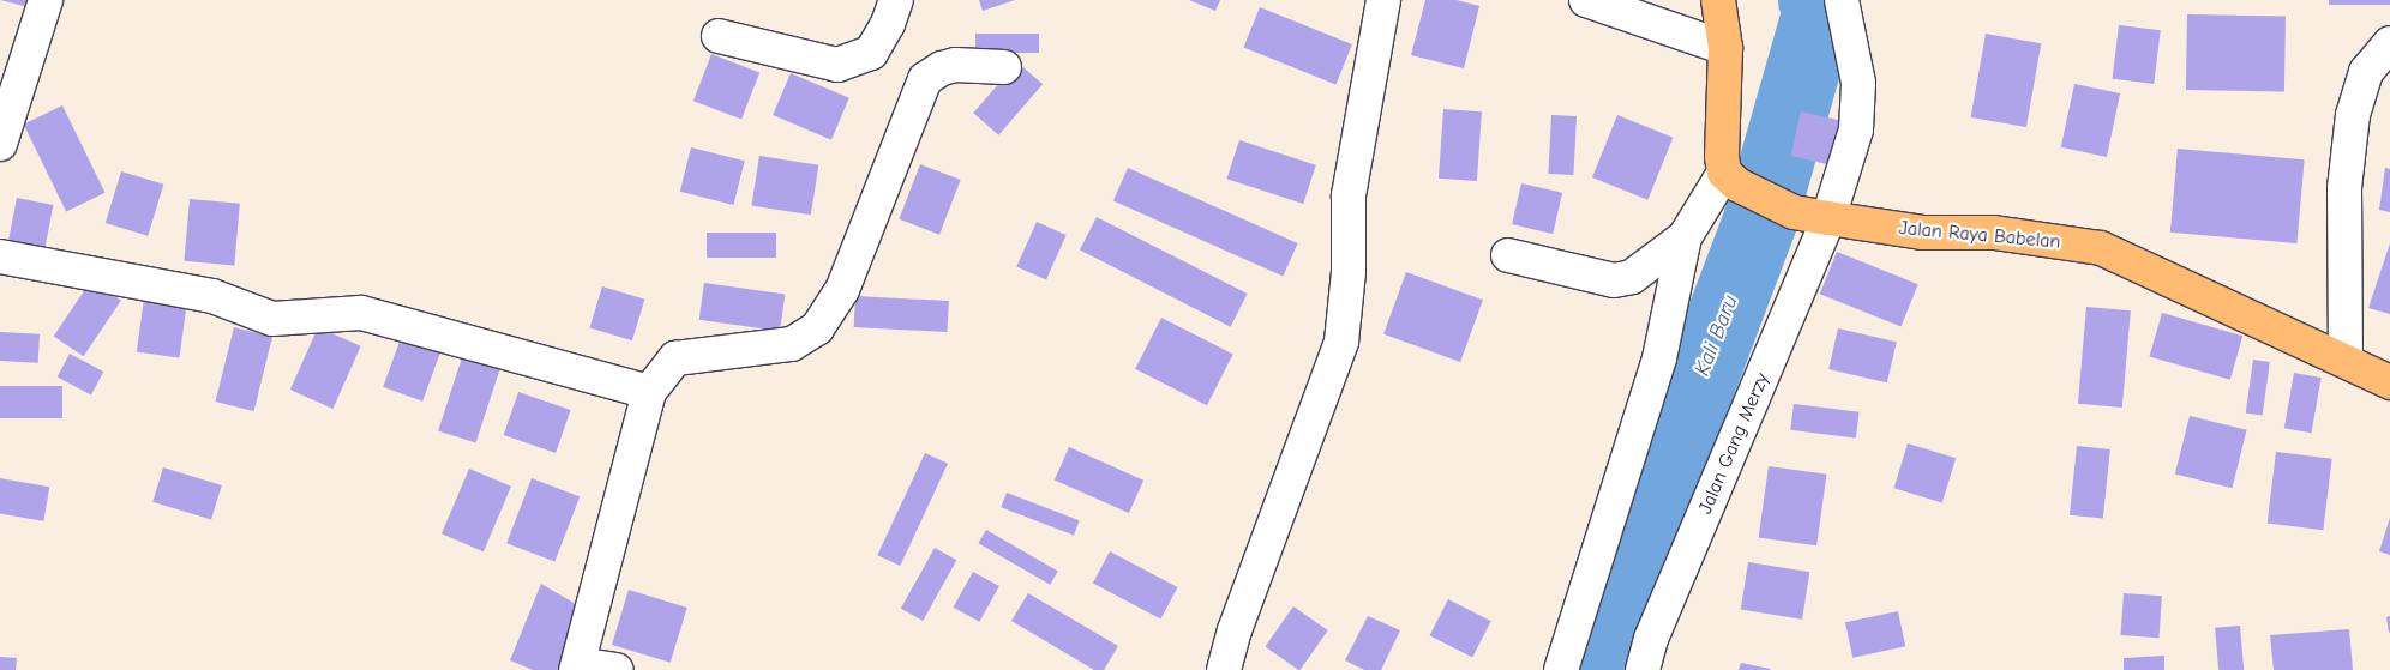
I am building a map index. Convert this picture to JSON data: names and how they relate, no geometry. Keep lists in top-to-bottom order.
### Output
{
  "streets": {
    "main road": ["Jalan Raya Babelan"],
    "street": ["Jalan Gang Merzy"]
  },
  "crossings": [
    ["Jalan Raya Babelan", "Jalan Gang Merzy"]
  ],
  "water": ["Kali Baru"]
}
